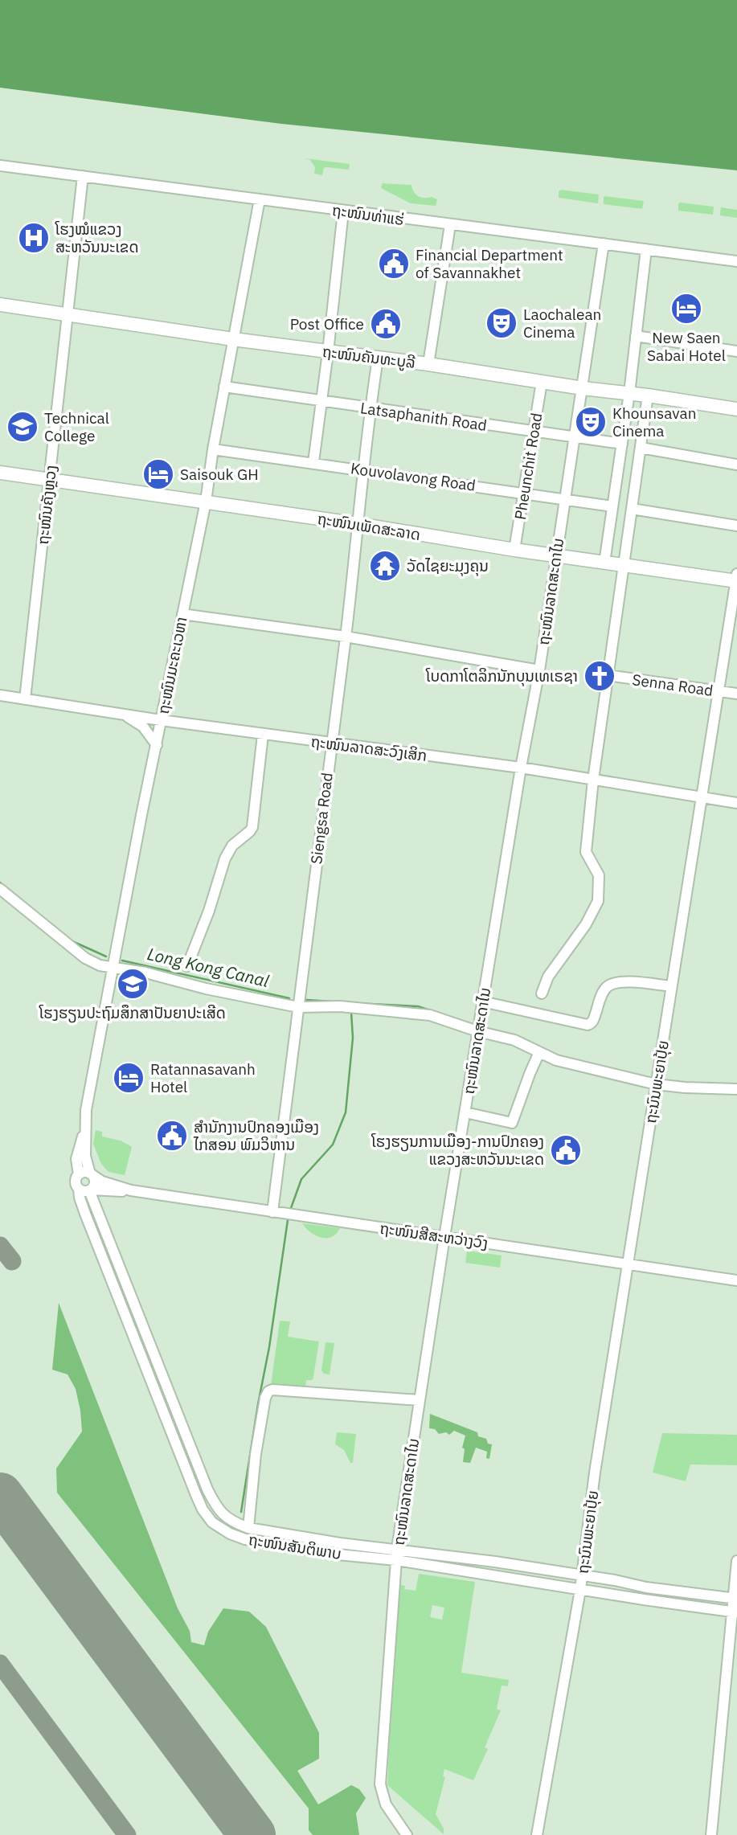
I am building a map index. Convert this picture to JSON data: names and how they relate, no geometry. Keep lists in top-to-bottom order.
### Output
{
  "streets": {
    "main road": ["ຖະໜົນຄັນທະບູລີ", "ຖະໜົນເພັດສະລາດ"],
    "street": [
      "ຖະໜົນທ່າແຮ່",
      "Latsaphanith Road",
      "Pheunchit Road",
      "Kouvolavong Road",
      "ຖະໜົນຄັງຫຼວງ",
      "ຖະໜົນລາດສະດາໄນ",
      "ຖະໜົນມະຄະເວຫາ",
      "Senna Road",
      "ຖະໜົນລາດສະວົງເສິກ",
      "Siengsa Road",
      "ຖະນົນພະຍາປຸ້ຍ",
      "ຖະໜົນສີສະຫວ່າງວົງ",
      "ຖະໜົນສັນຕິພາບ"
    ]
  },
  "crossings": [
    ["ຖະໜົນທ່າແຮ່", "ຖະໜົນຄັງຫຼວງ"],
    ["ຖະໜົນທ່າແຮ່", "ຖະໜົນລາດສະດາໄນ"],
    ["ຖະໜົນທ່າແຮ່", "ຖະໜົນມະຄະເວຫາ"],
    ["ຖະໜົນຄັນທະບູລີ", "Pheunchit Road"],
    ["ຖະໜົນຄັນທະບູລີ", "ຖະໜົນຄັງຫຼວງ"],
    ["ຖະໜົນຄັນທະບູລີ", "ຖະໜົນລາດສະດາໄນ"],
    ["ຖະໜົນຄັນທະບູລີ", "ຖະໜົນມະຄະເວຫາ"],
    ["ຖະໜົນຄັນທະບູລີ", "Siengsa Road"],
    ["Latsaphanith Road", "Pheunchit Road"],
    ["Latsaphanith Road", "ຖະໜົນລາດສະດາໄນ"],
    ["Latsaphanith Road", "ຖະໜົນມະຄະເວຫາ"],
    ["Latsaphanith Road", "Siengsa Road"],
    ["Pheunchit Road", "Kouvolavong Road"],
    ["Pheunchit Road", "ຖະໜົນເພັດສະລາດ"],
    ["Kouvolavong Road", "ຖະໜົນລາດສະດາໄນ"],
    ["Kouvolavong Road", "ຖະໜົນມະຄະເວຫາ"],
    ["Kouvolavong Road", "Siengsa Road"],
    ["ຖະໜົນຄັງຫຼວງ", "ຖະໜົນເພັດສະລາດ"],
    ["ຖະໜົນຄັງຫຼວງ", "ຖະໜົນລາດສະວົງເສິກ"],
    ["ຖະໜົນເພັດສະລາດ", "ຖະໜົນລາດສະດາໄນ"],
    ["ຖະໜົນເພັດສະລາດ", "ຖະໜົນມະຄະເວຫາ"],
    ["ຖະໜົນເພັດສະລາດ", "Siengsa Road"],
    ["ຖະໜົນເພັດສະລາດ", "ຖະນົນພະຍາປຸ້ຍ"],
    ["ຖະໜົນລາດສະດາໄນ", "ຖະໜົນລາດສະວົງເສິກ"],
    ["ຖະໜົນລາດສະດາໄນ", "ຖະໜົນສີສະຫວ່າງວົງ"],
    ["ຖະໜົນລາດສະດາໄນ", "ຖະໜົນສັນຕິພາບ"],
    ["ຖະໜົນມະຄະເວຫາ", "ຖະໜົນລາດສະວົງເສິກ"],
    ["Senna Road", "ຖະນົນພະຍາປຸ້ຍ"],
    ["ຖະໜົນລາດສະວົງເສິກ", "Siengsa Road"],
    ["ຖະໜົນລາດສະວົງເສິກ", "ຖະນົນພະຍາປຸ້ຍ"],
    ["Siengsa Road", "ຖະໜົນສີສະຫວ່າງວົງ"],
    ["ຖະນົນພະຍາປຸ້ຍ", "ຖະໜົນສີສະຫວ່າງວົງ"],
    ["ຖະນົນພະຍາປຸ້ຍ", "ຖະໜົນສັນຕິພາບ"]
  ],
  "water": ["Long Kong Canal"],
  "places": {
    "hospital": ["ໂຮງໝໍແຂວງ ສະຫວັນນະເຂດ"],
    "public building": [
      "Financial Department of Savannakhet",
      "Post Office",
      "ສຳນັກງານປົກຄອງເມືອງ ໄກສອນ ພົມວິຫານ",
      "ໂຮງຮຽນການເມືອງ-ການປົກຄອງ ແຂວງສະຫວັນນະເຂດ"
    ],
    "hotel": ["New Saen Sabai Hotel", "Saisouk GH", "Ratannasavanh Hotel"],
    "theatre": ["Laochalean Cinema", "Khounsavan Cinema"],
    "school or university": ["Technical College", "ໂຮງຮຽນປະຖົມສຶກສາປັນຍາປະເສີດ"],
    "temple": ["ວັດໄຊຍະມຸງຄຸນ"],
    "church": ["ໂບດກາໂຕລິກນັກບຸນເທເຣຊາ"]
  }
}
